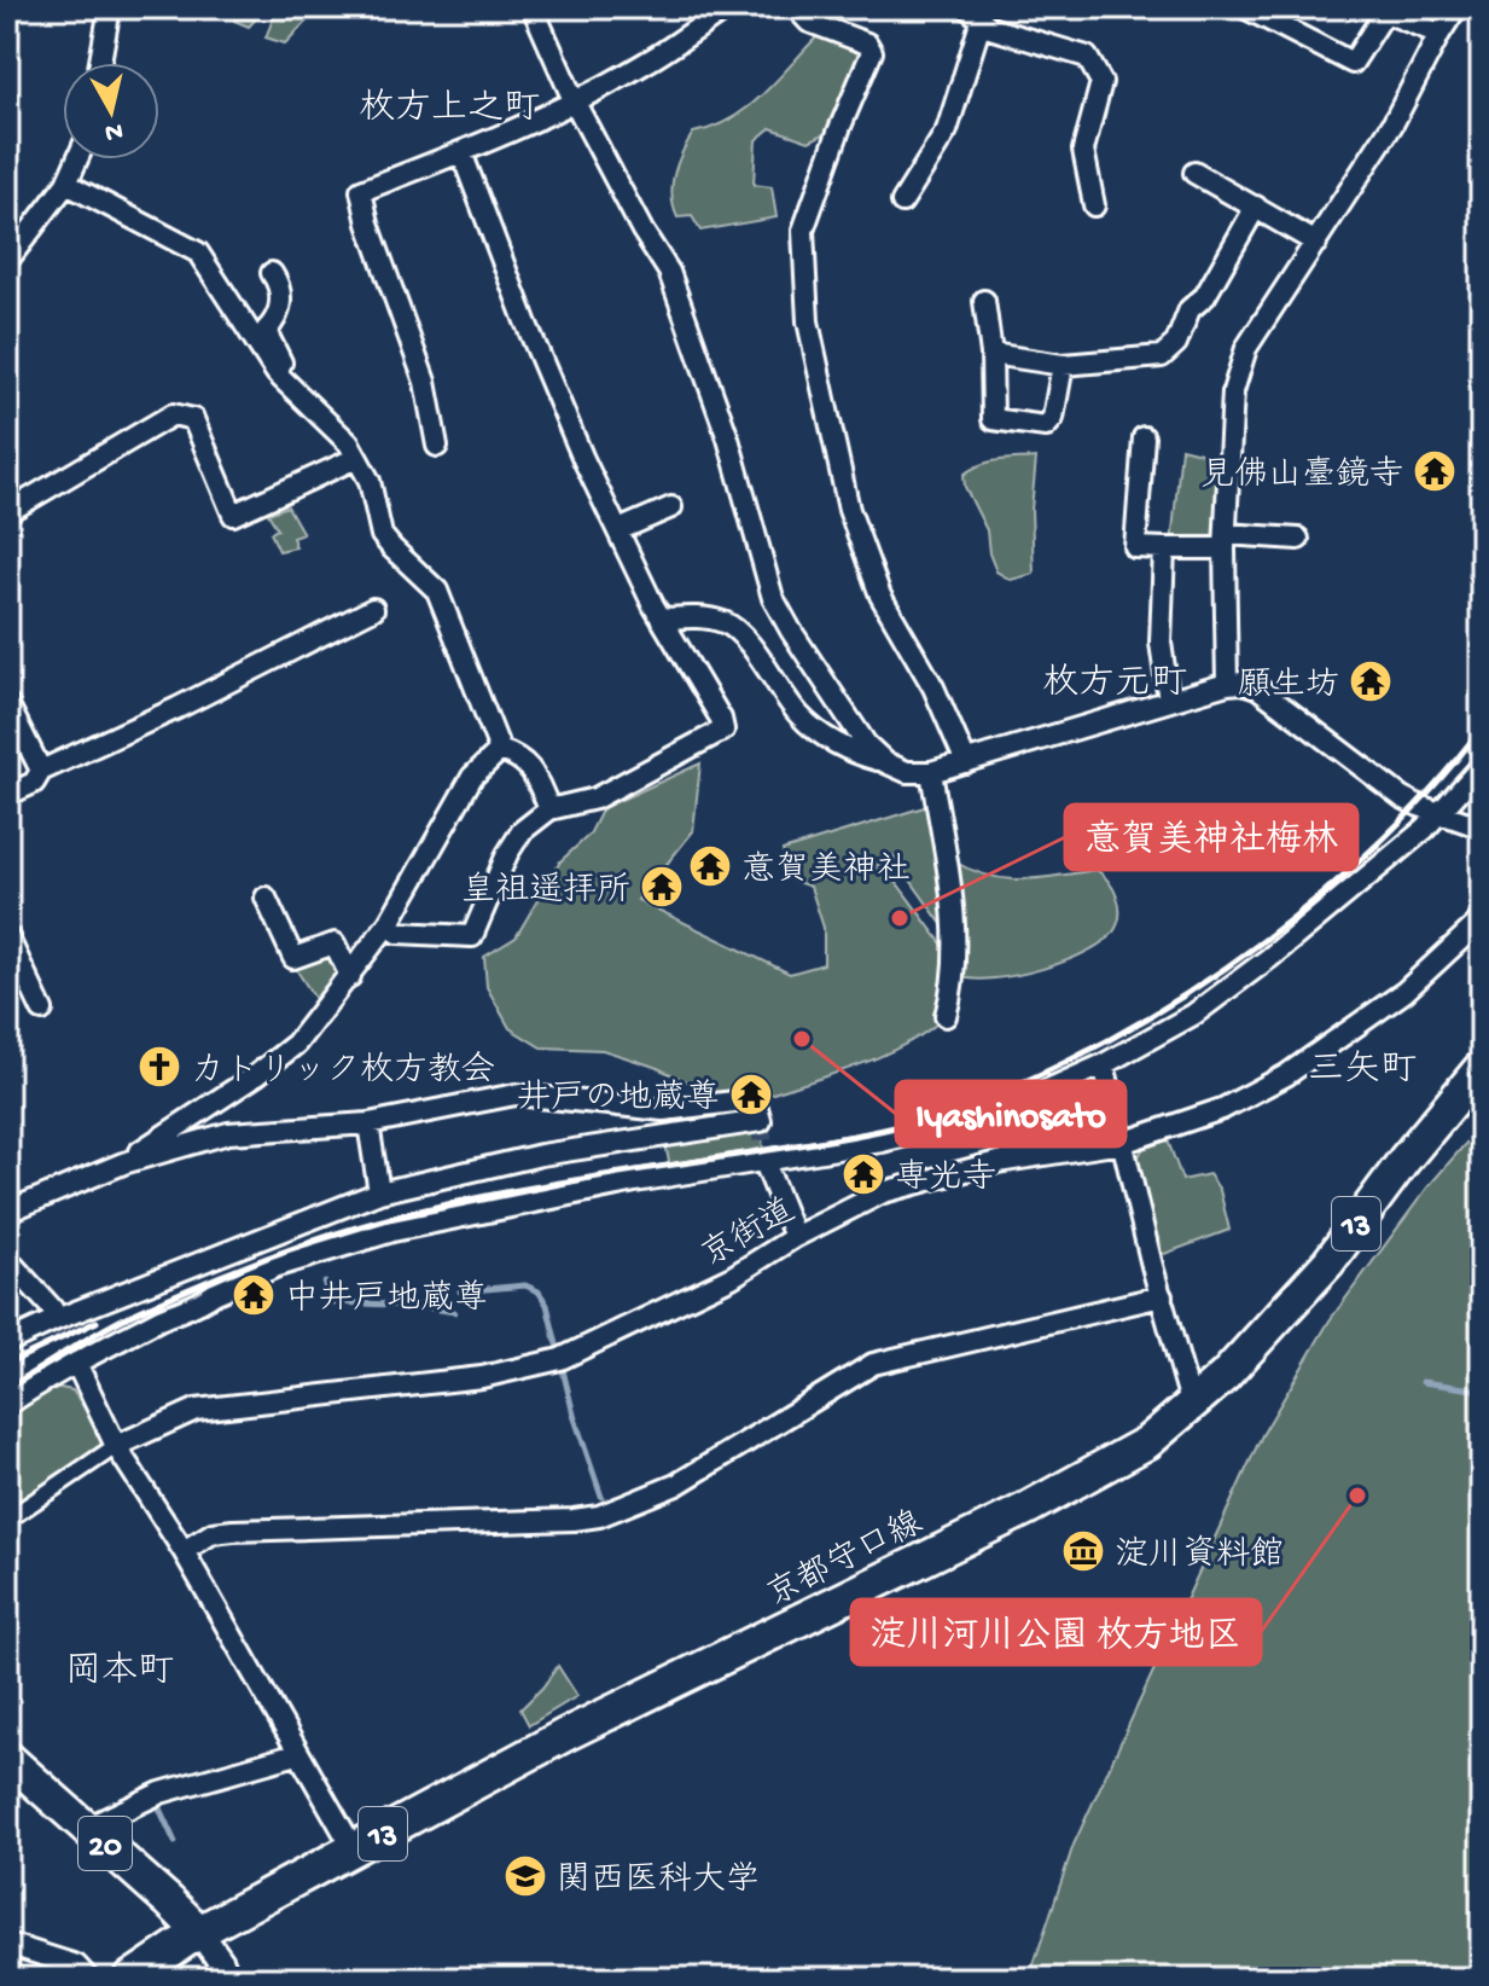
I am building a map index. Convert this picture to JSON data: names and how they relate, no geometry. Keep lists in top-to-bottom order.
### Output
{
  "streets": {
    "main road": ["13", "京都守口線", "20"],
    "street": ["京街道"]
  },
  "crossings": [
    ["京都守口線", "20"]
  ],
  "districts": [
    "枚方上之町",
    "枚方元町",
    "三矢町",
    "岡本町"
  ],
  "places": {
    "temple": [
      "見佛山臺鏡寺",
      "願生坊",
      "意賀美神社",
      "皇祖遥拝所",
      "井戸の地蔵尊",
      "専光寺",
      "中井戸地蔵尊"
    ],
    "other": ["意賀美神社梅林", "Iyashinosato", "淀川河川公園 枚方地区"],
    "church": ["カトリック枚方教会"],
    "museum": ["淀川資料館"],
    "school or university": ["関西医科大学"]
  },
  "north": "bottom"
}
